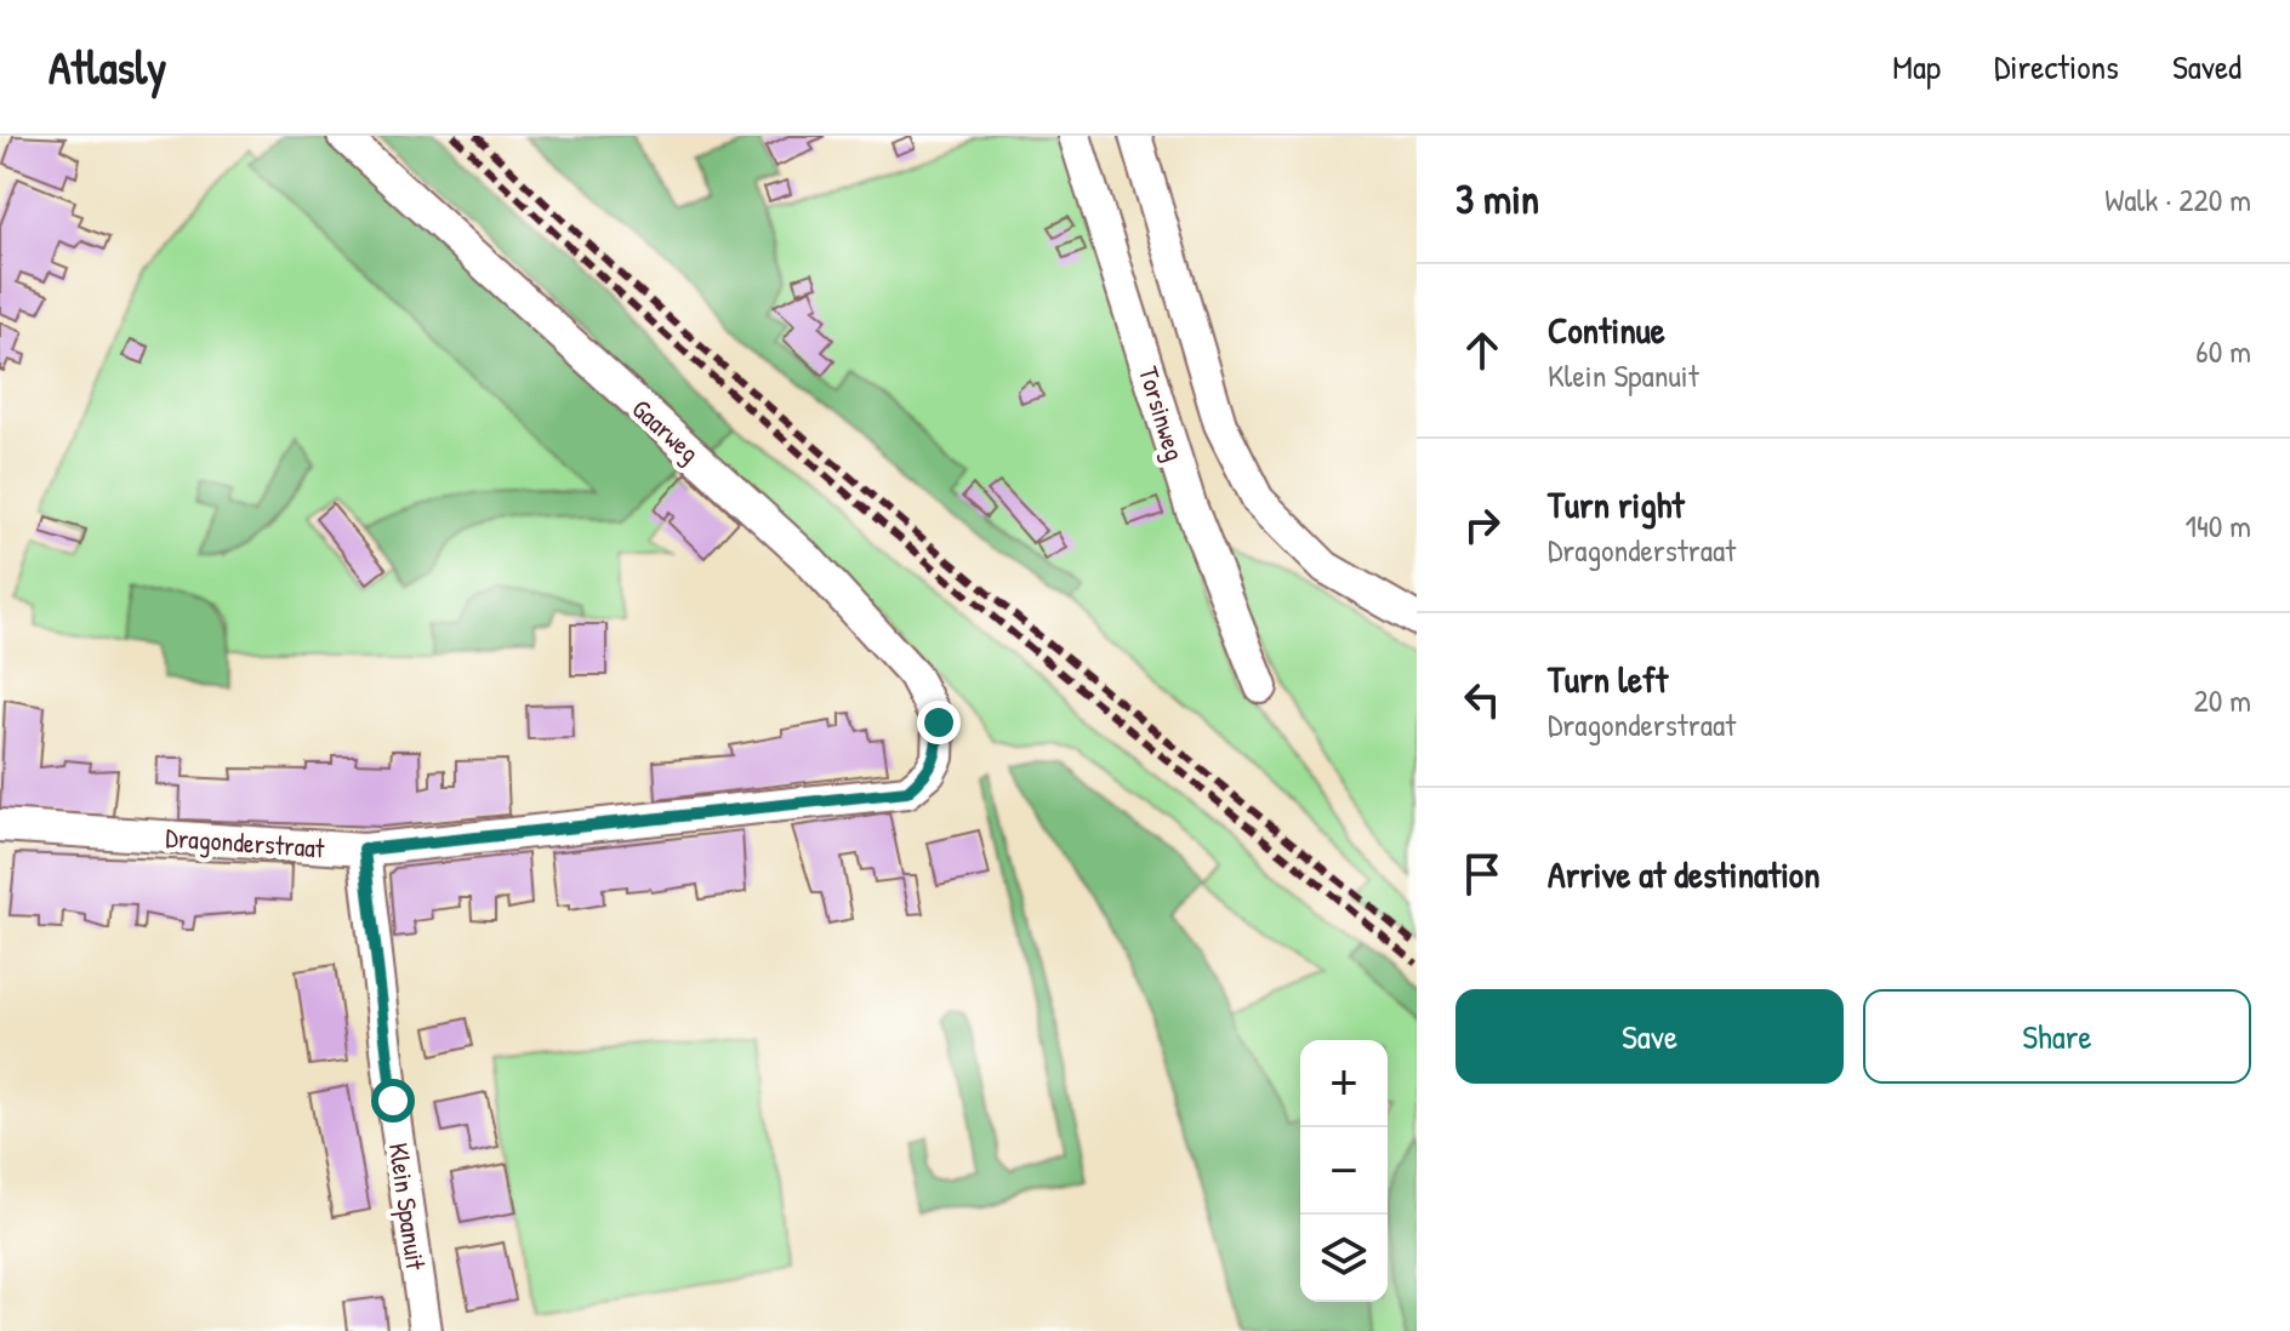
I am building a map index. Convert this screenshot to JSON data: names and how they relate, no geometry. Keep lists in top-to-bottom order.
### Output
{
  "streets": {
    "street": [
      "Torsinweg",
      "Gaarweg",
      "Dragonderstraat",
      "Klein Spanuit"
    ]
  },
  "crossings": [
    ["Gaarweg", "Dragonderstraat"],
    ["Dragonderstraat", "Klein Spanuit"]
  ],
  "page": {
    "header": "Atlasly",
    "nav": ["Map", "Directions", "Saved"],
    "heading": ["3 min", "Walk · 220 m"],
    "list": [
      ["Continue", "Klein Spanuit", "60 m"],
      ["Turn right", "Dragonderstraat", "140 m"],
      ["Turn left", "Dragonderstraat", "20 m"],
      "Arrive at destination"
    ],
    "buttons": ["Save", "Share"],
    "map_buttons": ["+", "−"]
  }
}
